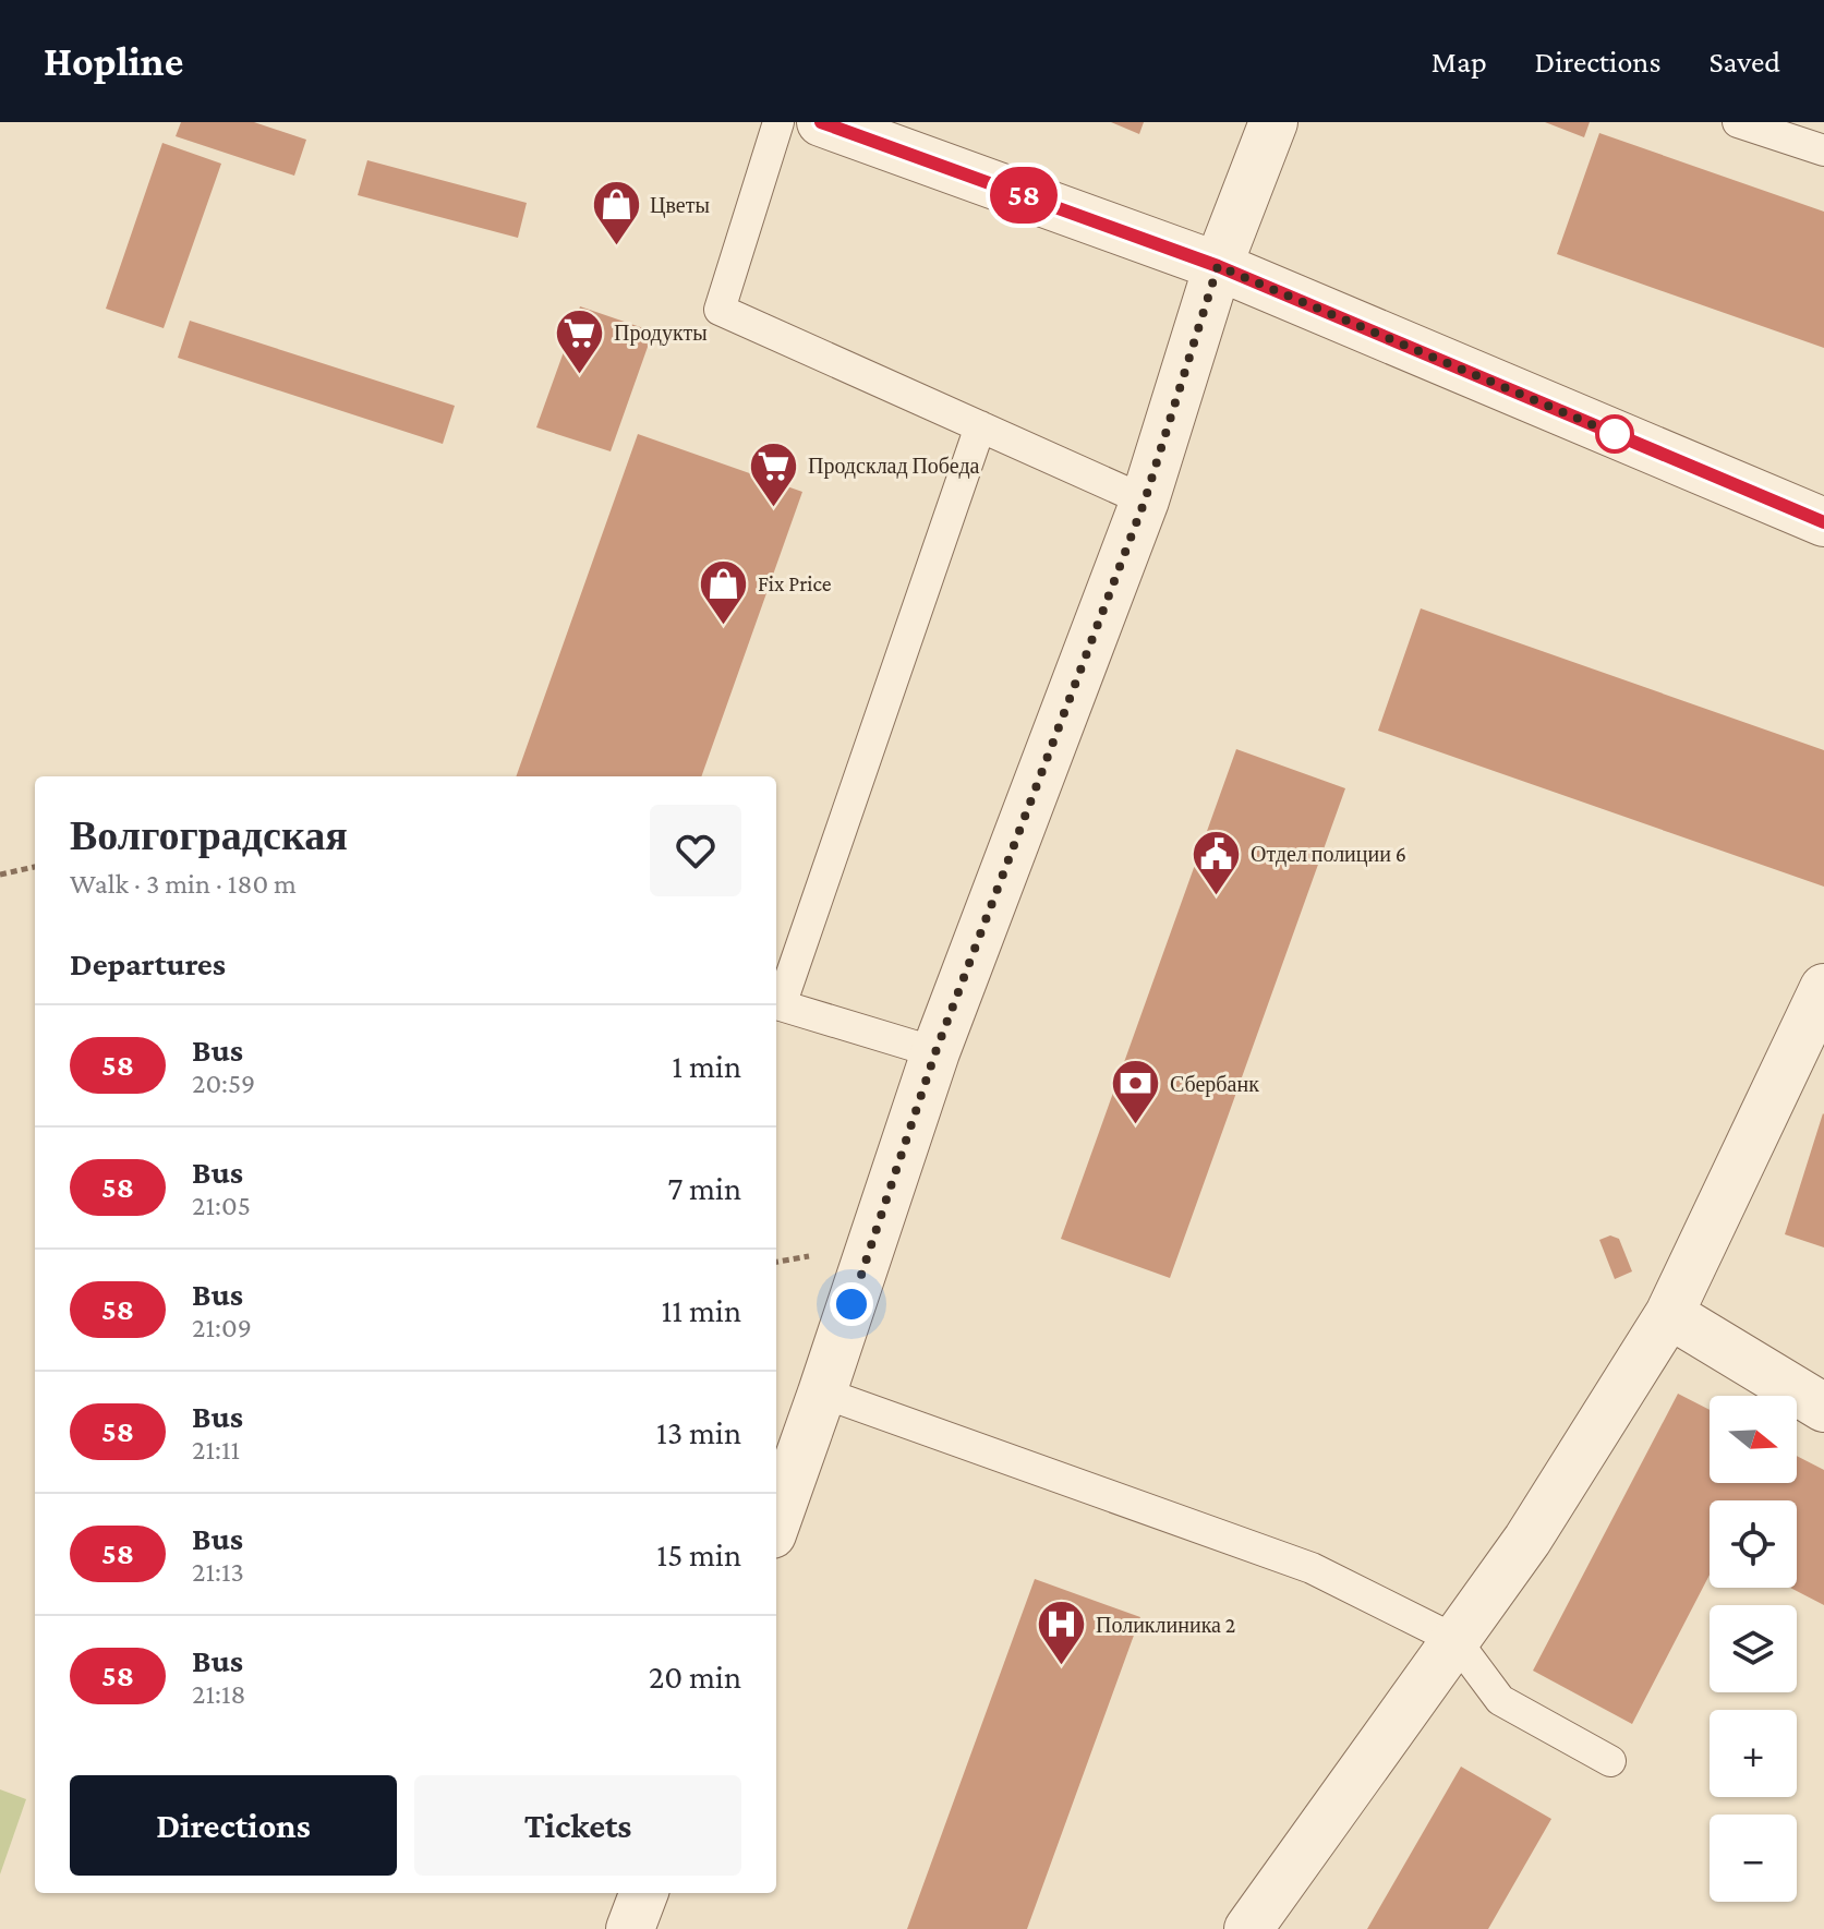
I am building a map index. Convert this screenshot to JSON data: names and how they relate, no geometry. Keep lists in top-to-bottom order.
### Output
{
  "places": {
    "shop": ["Цветы", "Fix Price"],
    "supermarket": ["Продукты", "Продсклад Победа"],
    "public building": ["Отдел полиции 6"],
    "bank": ["Сбербанк"],
    "hospital": ["Поликлиника 2"]
  },
  "lines": ["bus line 58"],
  "north": "right",
  "page": {
    "header": "Hopline",
    "nav": ["Map", "Directions", "Saved"],
    "on_map": "58",
    "heading": [
      ["Волгоградская", "Walk · 3 min · 180 m"],
      "Departures"
    ],
    "list": [
      {
        "mark": "58",
        "name": "Bus",
        "note": "20:59",
        "value": "1 min"
      },
      {
        "mark": "58",
        "name": "Bus",
        "note": "21:05",
        "value": "7 min"
      },
      {
        "mark": "58",
        "name": "Bus",
        "note": "21:09",
        "value": "11 min"
      },
      {
        "mark": "58",
        "name": "Bus",
        "note": "21:11",
        "value": "13 min"
      },
      {
        "mark": "58",
        "name": "Bus",
        "note": "21:13",
        "value": "15 min"
      },
      {
        "mark": "58",
        "name": "Bus",
        "note": "21:18",
        "value": "20 min"
      }
    ],
    "map_buttons": ["+", "−"],
    "buttons": ["Directions", "Tickets"]
  }
}
